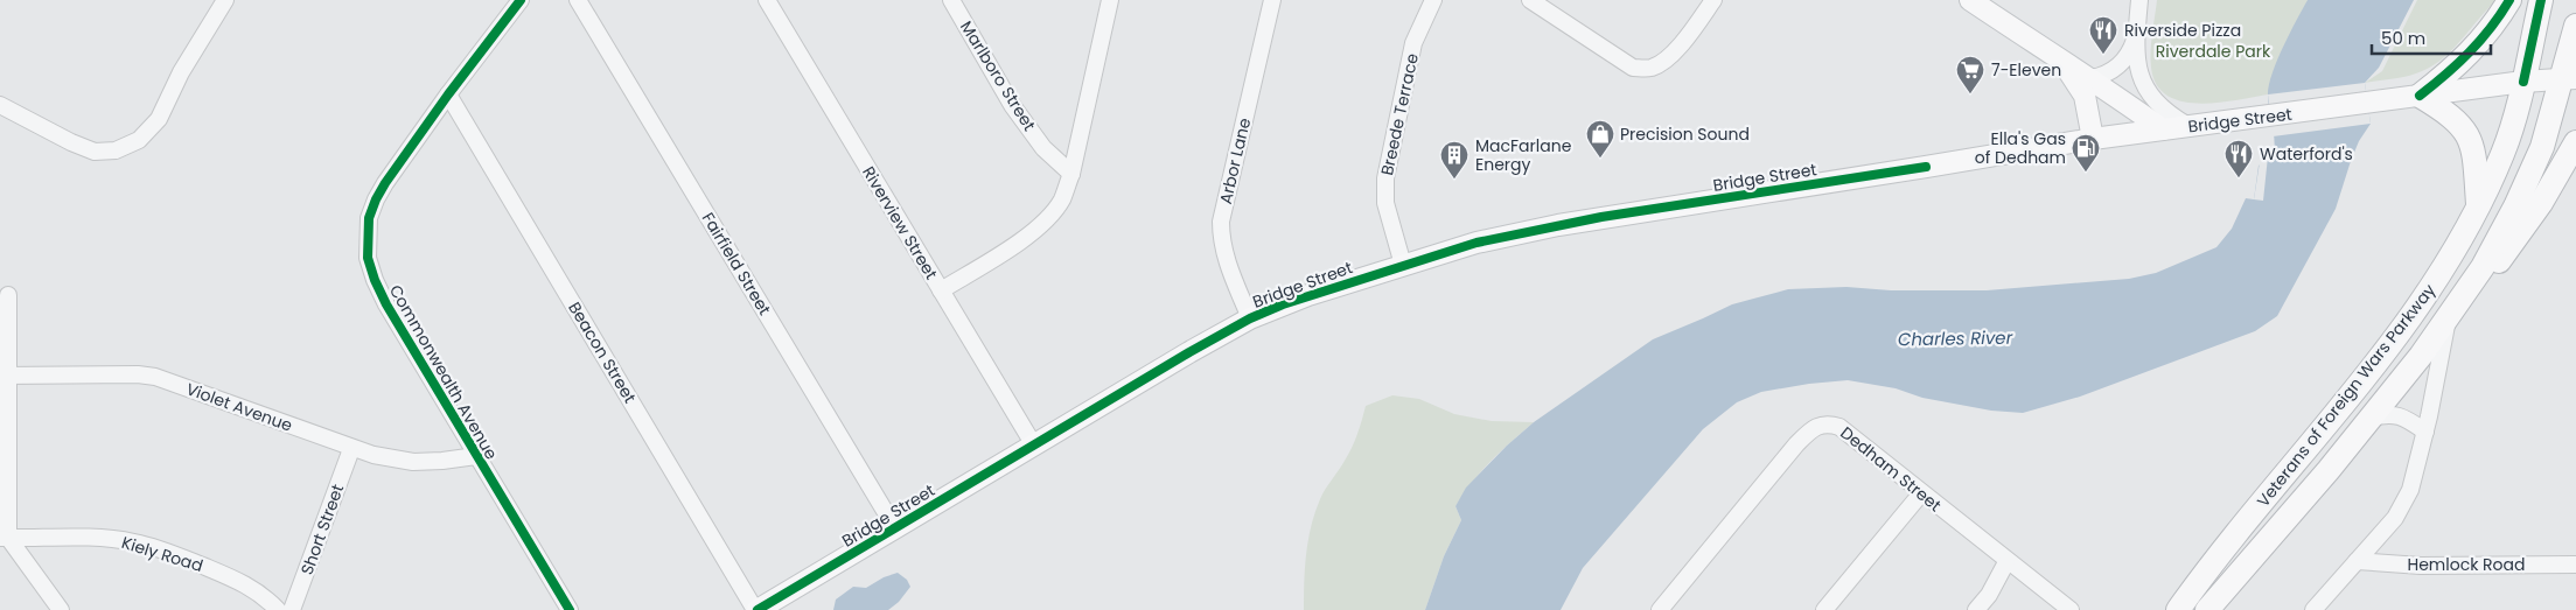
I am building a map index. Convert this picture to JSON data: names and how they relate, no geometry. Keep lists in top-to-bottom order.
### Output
{
  "streets": {
    "highway": ["Veterans of Foreign Wars Parkway"],
    "main road": ["Bridge Street"],
    "street": [
      "Marlboro Street",
      "Breede Terrace",
      "Arbor Lane",
      "Riverview Street",
      "Fairfield Street",
      "Beacon Street",
      "Commonwealth Avenue",
      "Violet Avenue",
      "Dedham Street",
      "Short Street",
      "Kiely Road",
      "Hemlock Road"
    ]
  },
  "crossings": [
    ["Breede Terrace", "Bridge Street"],
    ["Bridge Street", "Arbor Lane"],
    ["Bridge Street", "Riverview Street"],
    ["Bridge Street", "Fairfield Street"],
    ["Bridge Street", "Beacon Street"],
    ["Bridge Street", "Veterans of Foreign Wars Parkway"],
    ["Beacon Street", "Commonwealth Avenue"],
    ["Commonwealth Avenue", "Violet Avenue"],
    ["Violet Avenue", "Short Street"]
  ],
  "water": ["Charles River"],
  "parks": ["Riverdale Park"],
  "places": {
    "restaurant": ["Riverside Pizza", "Waterford's"],
    "supermarket": ["7-Eleven"],
    "shop": ["Precision Sound"],
    "fuel station": ["Ella's Gas of Dedham"],
    "building": ["MacFarlane Energy"]
  },
  "scale_bar": "50 m"
}
